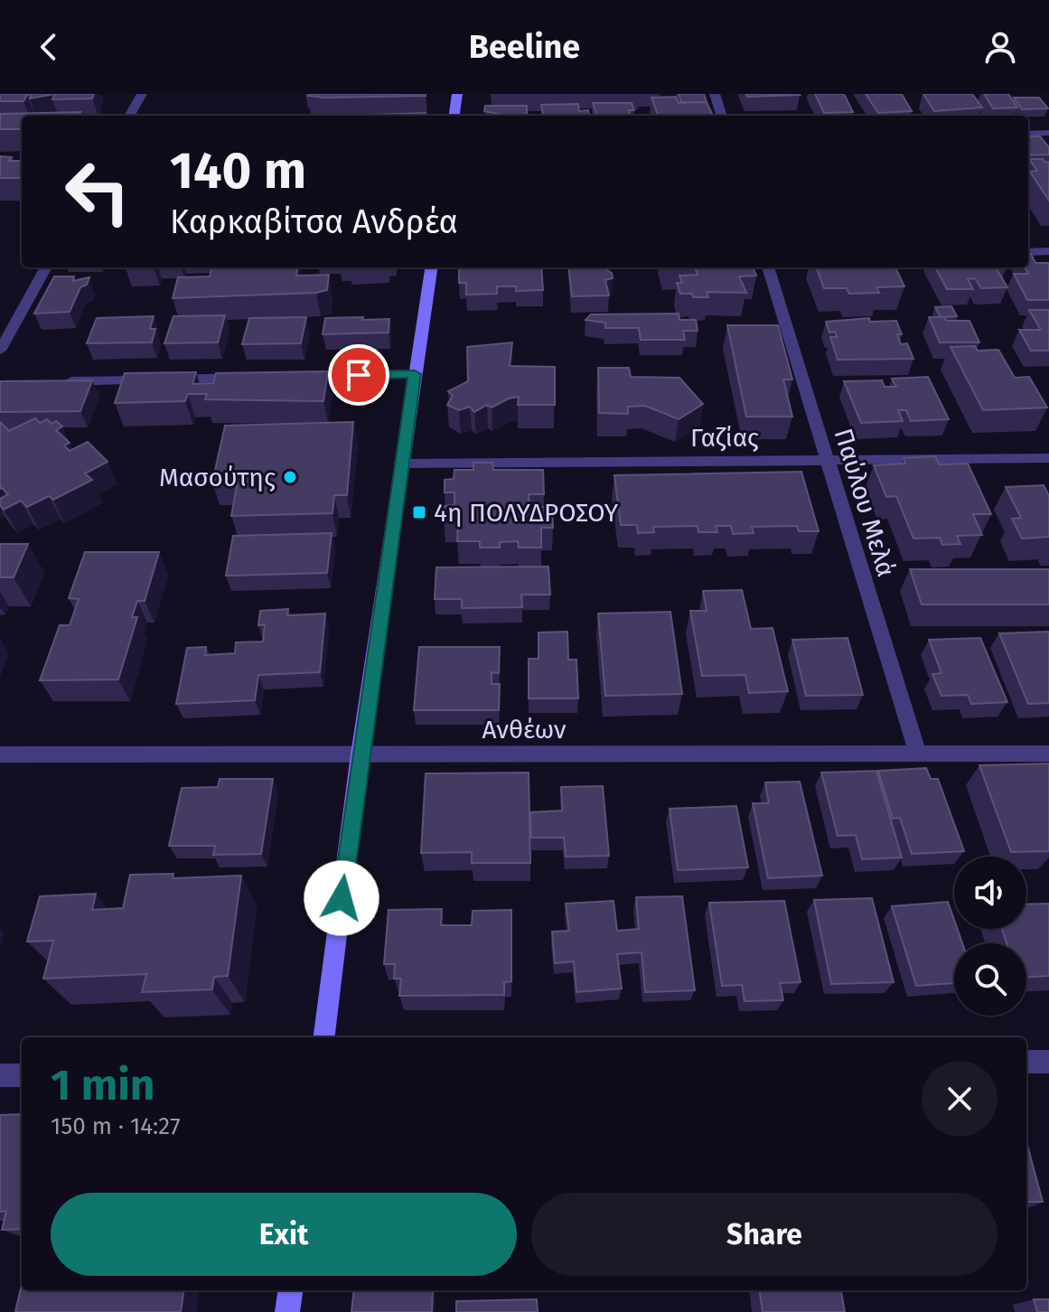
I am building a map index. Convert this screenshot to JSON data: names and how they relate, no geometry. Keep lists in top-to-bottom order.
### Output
{
  "streets": {
    "street": ["Γαζίας", "Παύλου Μελά", "Ανθέων"]
  },
  "crossings": [
    ["Γαζίας", "Παύλου Μελά"],
    ["Παύλου Μελά", "Ανθέων"]
  ],
  "places": {
    "other": ["Μασούτης"],
    "transit": ["4η ΠΟΛΥΔΡΟΣΟΥ"]
  },
  "page": {
    "header": "Beeline",
    "turn": ["140 m", "Καρκαβίτσα Ανδρέα"],
    "heading": ["1 min", "150 m · 14:27"],
    "buttons": ["Exit", "Share"]
  }
}
